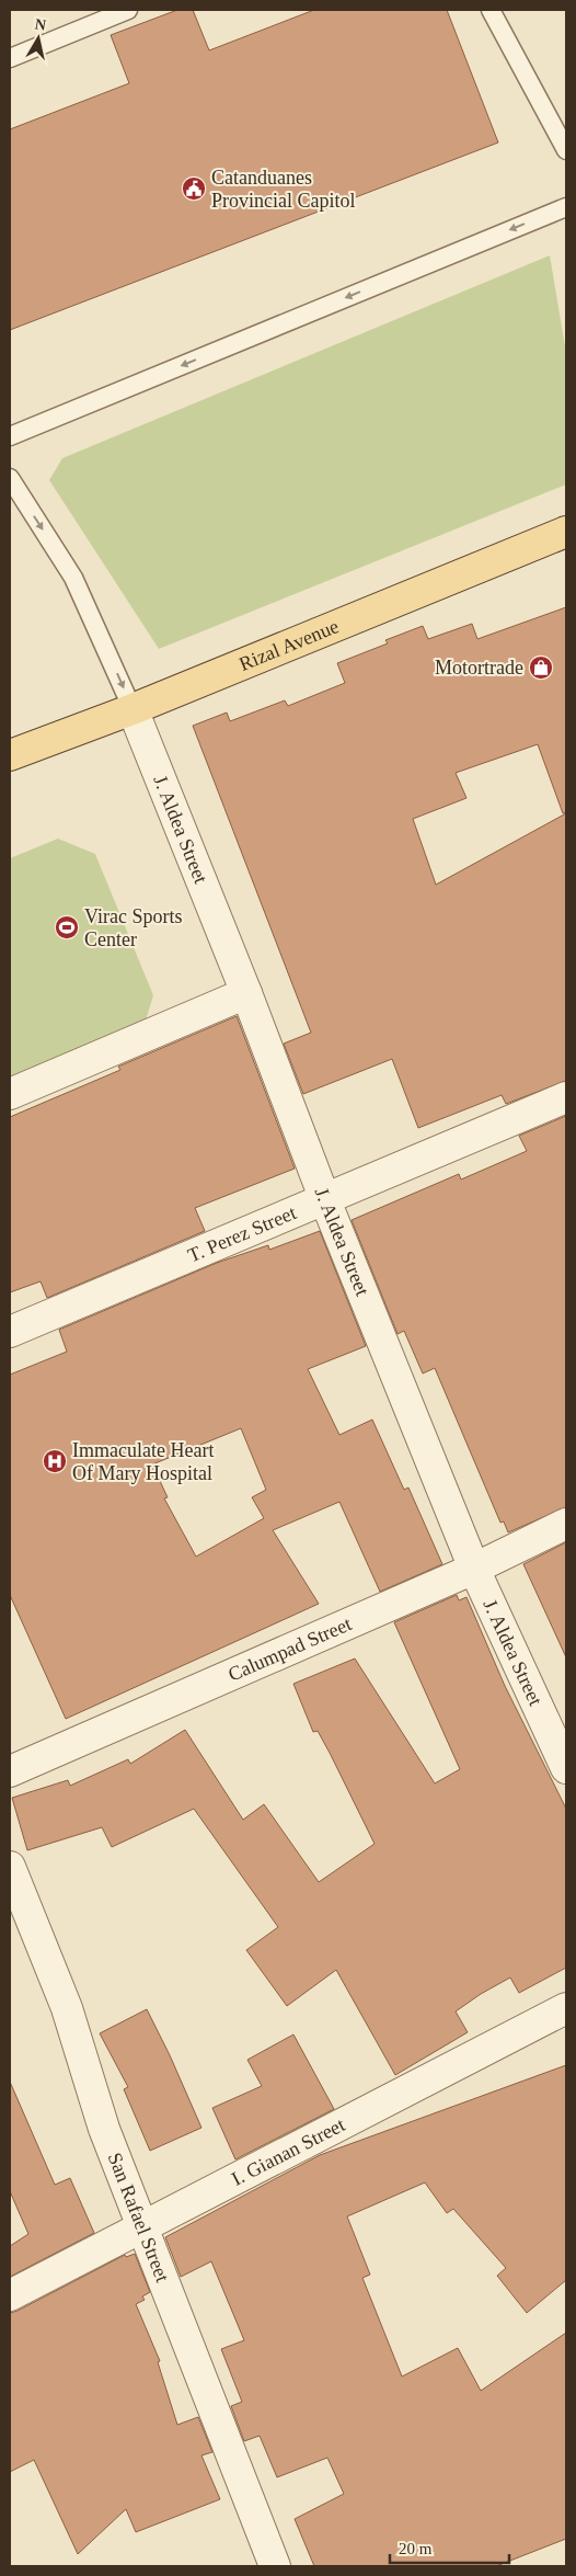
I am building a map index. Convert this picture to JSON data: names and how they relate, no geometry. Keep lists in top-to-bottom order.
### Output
{
  "streets": {
    "main road": ["Rizal Avenue"],
    "street": [
      "J. Aldea Street",
      "T. Perez Street",
      "Calumpad Street",
      "I. Gianan Street",
      "San Rafael Street"
    ]
  },
  "crossings": [
    ["Rizal Avenue", "J. Aldea Street"],
    ["J. Aldea Street", "T. Perez Street"],
    ["J. Aldea Street", "Calumpad Street"],
    ["I. Gianan Street", "San Rafael Street"]
  ],
  "places": {
    "public building": ["Catanduanes Provincial Capitol"],
    "shop": ["Motortrade"],
    "sports": ["Virac Sports Center"],
    "hospital": ["Immaculate Heart Of Mary Hospital"]
  },
  "scale_bar": "20 m",
  "north": "top"
}
